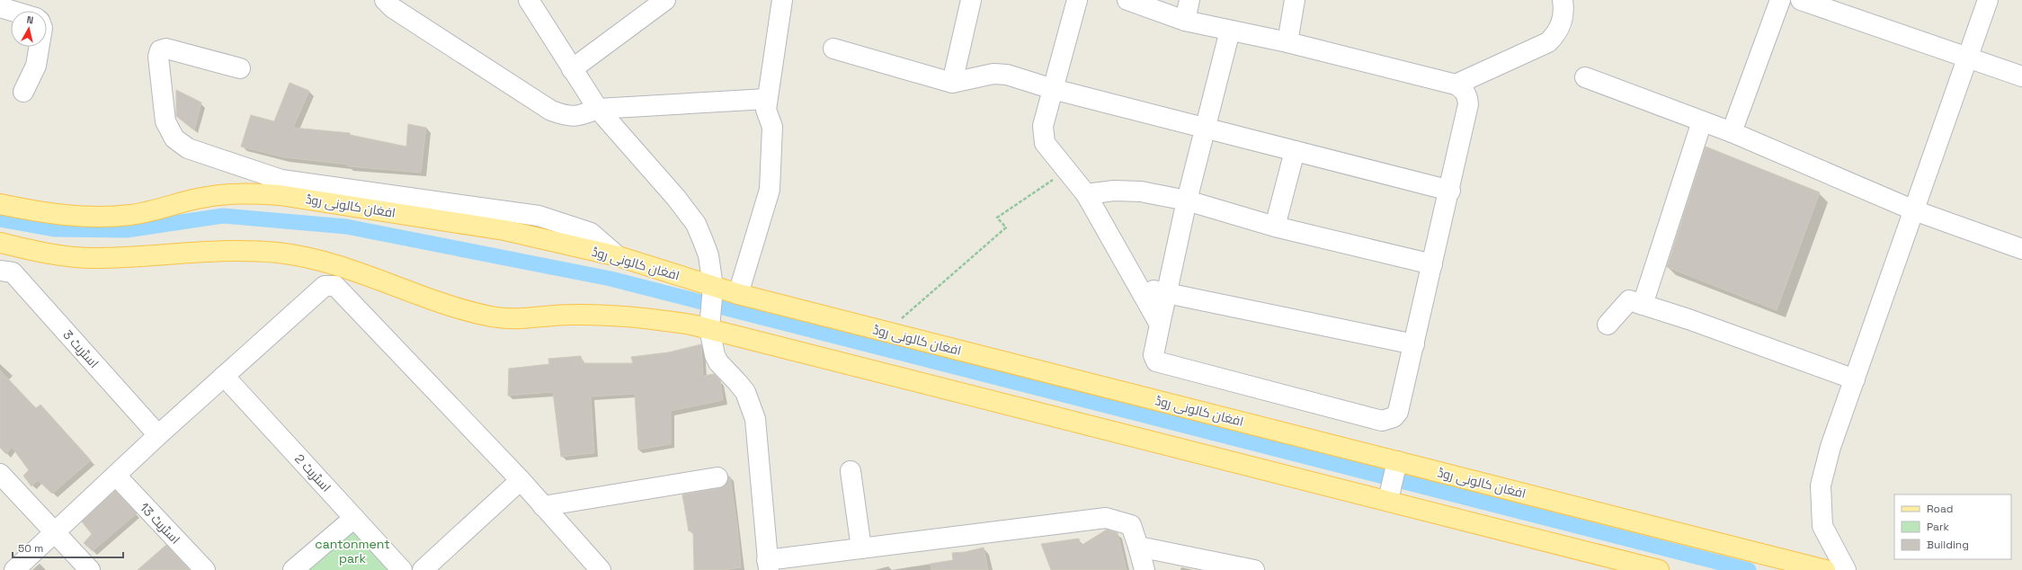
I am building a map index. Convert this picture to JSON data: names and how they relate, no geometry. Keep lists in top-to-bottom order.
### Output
{
  "streets": {
    "main road": ["افغان کالونی روڈ"],
    "street": ["اسٹریٹ 3", "اسٹریٹ 2", "اسٹریٹ 13"]
  },
  "parks": ["cantonment park"],
  "legend": ["Road", "Park", "Building"],
  "scale_bar": "50 m",
  "north": "top"
}
